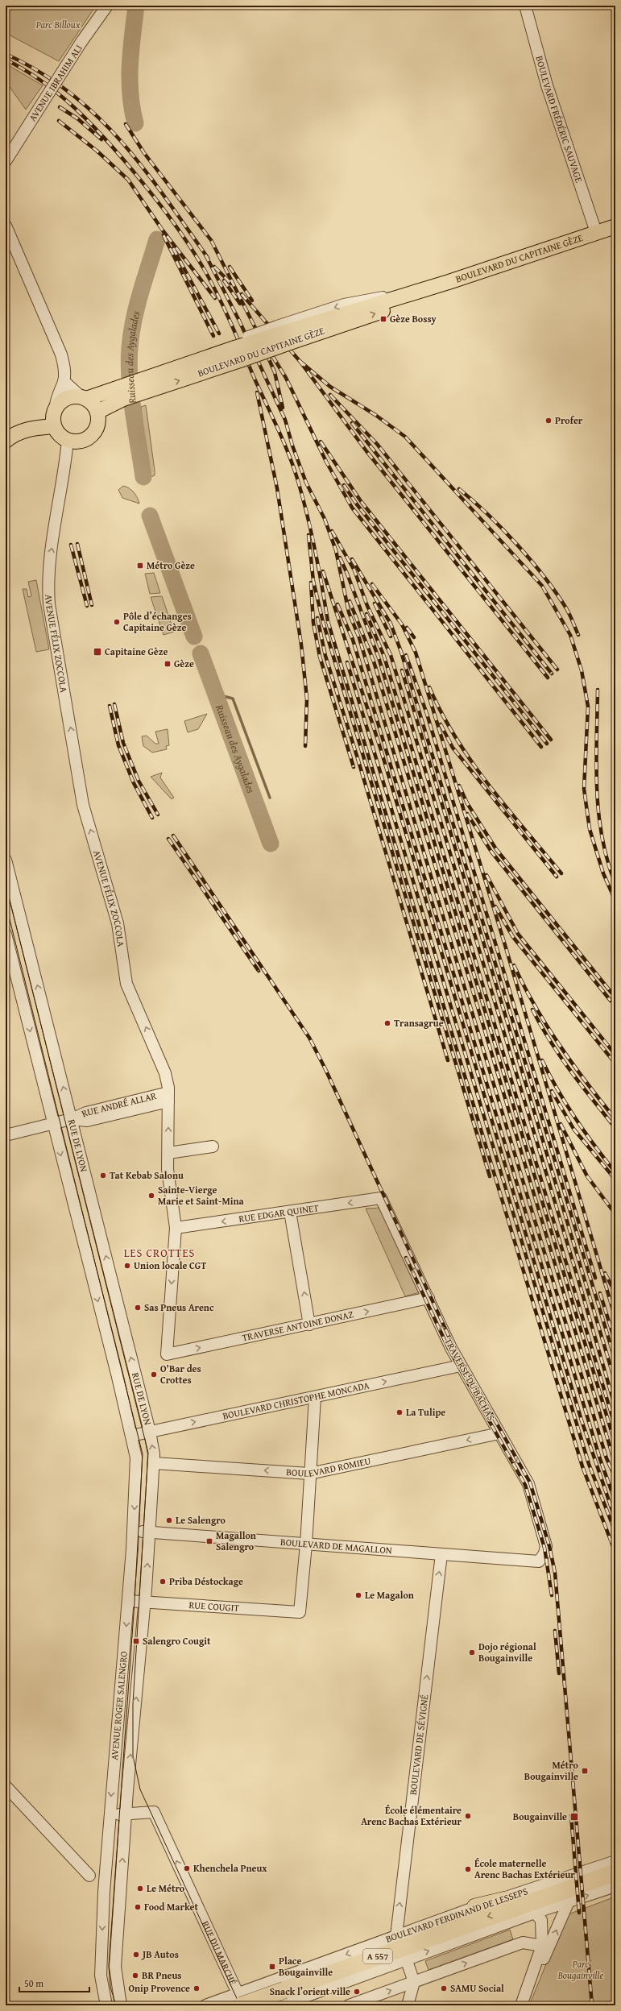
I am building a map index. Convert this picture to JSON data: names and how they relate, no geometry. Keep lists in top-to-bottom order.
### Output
{
  "streets": {
    "highway": ["A 557"],
    "main road": ["BOULEVARD DU CAPITAINE GÈZE"],
    "street": [
      "AVENUE IBRAHIM ALI",
      "BOULEVARD FRÉDÉRIC SAUVAGE",
      "AVENUE FÉLIX ZOCCOLA",
      "RUE ANDRÉ ALLAR",
      "RUE DE LYON",
      "RUE EDGAR QUINET",
      "TRAVERSE ANTOINE DONAZ",
      "TRAVERSE DU BACHAS",
      "BOULEVARD CHRISTOPHE MONCADA",
      "BOULEVARD ROMIEU",
      "BOULEVARD DE MAGALLON",
      "RUE COUGIT",
      "AVENUE ROGER SALENGRO",
      "BOULEVARD DE SÉVIGNÉ",
      "BOULEVARD FERDINAND DE LESSEPS",
      "RUE DU MARCHÉ"
    ]
  },
  "crossings": [
    ["BOULEVARD FRÉDÉRIC SAUVAGE", "BOULEVARD DU CAPITAINE GÈZE"],
    ["BOULEVARD DU CAPITAINE GÈZE", "AVENUE FÉLIX ZOCCOLA"],
    ["AVENUE FÉLIX ZOCCOLA", "RUE ANDRÉ ALLAR"],
    ["AVENUE FÉLIX ZOCCOLA", "RUE EDGAR QUINET"],
    ["AVENUE FÉLIX ZOCCOLA", "TRAVERSE ANTOINE DONAZ"],
    ["RUE ANDRÉ ALLAR", "RUE DE LYON"],
    ["RUE DE LYON", "BOULEVARD CHRISTOPHE MONCADA"],
    ["RUE DE LYON", "AVENUE ROGER SALENGRO"],
    ["RUE EDGAR QUINET", "TRAVERSE DU BACHAS"],
    ["TRAVERSE ANTOINE DONAZ", "TRAVERSE DU BACHAS"],
    ["TRAVERSE DU BACHAS", "BOULEVARD CHRISTOPHE MONCADA"],
    ["TRAVERSE DU BACHAS", "BOULEVARD ROMIEU"],
    ["TRAVERSE DU BACHAS", "BOULEVARD DE MAGALLON"],
    ["BOULEVARD CHRISTOPHE MONCADA", "AVENUE ROGER SALENGRO"],
    ["BOULEVARD ROMIEU", "AVENUE ROGER SALENGRO"],
    ["BOULEVARD DE MAGALLON", "RUE COUGIT"],
    ["BOULEVARD DE MAGALLON", "AVENUE ROGER SALENGRO"],
    ["BOULEVARD DE MAGALLON", "BOULEVARD DE SÉVIGNÉ"],
    ["RUE COUGIT", "AVENUE ROGER SALENGRO"],
    ["AVENUE ROGER SALENGRO", "RUE DU MARCHÉ"],
    ["BOULEVARD DE SÉVIGNÉ", "BOULEVARD FERDINAND DE LESSEPS"],
    ["BOULEVARD FERDINAND DE LESSEPS", "A 557"],
    ["RUE DU MARCHÉ", "A 557"]
  ],
  "one_way": [
    "RUE EDGAR QUINET",
    "TRAVERSE ANTOINE DONAZ",
    "BOULEVARD CHRISTOPHE MONCADA",
    "BOULEVARD ROMIEU",
    "BOULEVARD DE SÉVIGNÉ",
    "RUE DU MARCHÉ"
  ],
  "districts": ["LES CROTTES"],
  "water": ["Ruisseau des Aygalades"],
  "parks": ["Parc Billoux", "Parc Bougainville"],
  "places": {
    "transit": [
      "Gèze Bossy",
      "Métro Gèze",
      "Capitaine Gèze",
      "Gèze",
      "Magallon Salengro",
      "Salengro Cougit",
      "Métro Bougainville",
      "Bougainville",
      "Place Bougainville"
    ],
    "other": [
      "Profer",
      "Pôle d’échanges Capitaine Gèze",
      "Transagrue",
      "Tat Kebab Salonu",
      "Sainte-Vierge Marie et Saint-Mina",
      "Union locale CGT",
      "Sas Pneus Arenc",
      "O'Bar des Crottes",
      "La Tulipe",
      "Le Salengro",
      "Priba Déstockage",
      "Le Magalon",
      "Dojo régional Bougainville",
      "École élémentaire Arenc Bachas Extérieur",
      "Khenchela Pneux",
      "École maternelle Arenc Bachas Extérieur",
      "Le Métro",
      "Food Market",
      "JB Autos",
      "BR Pneus",
      "Onip Provence",
      "SAMU Social",
      "Snack l’orient ville"
    ]
  },
  "scale_bar": "50 m"
}
